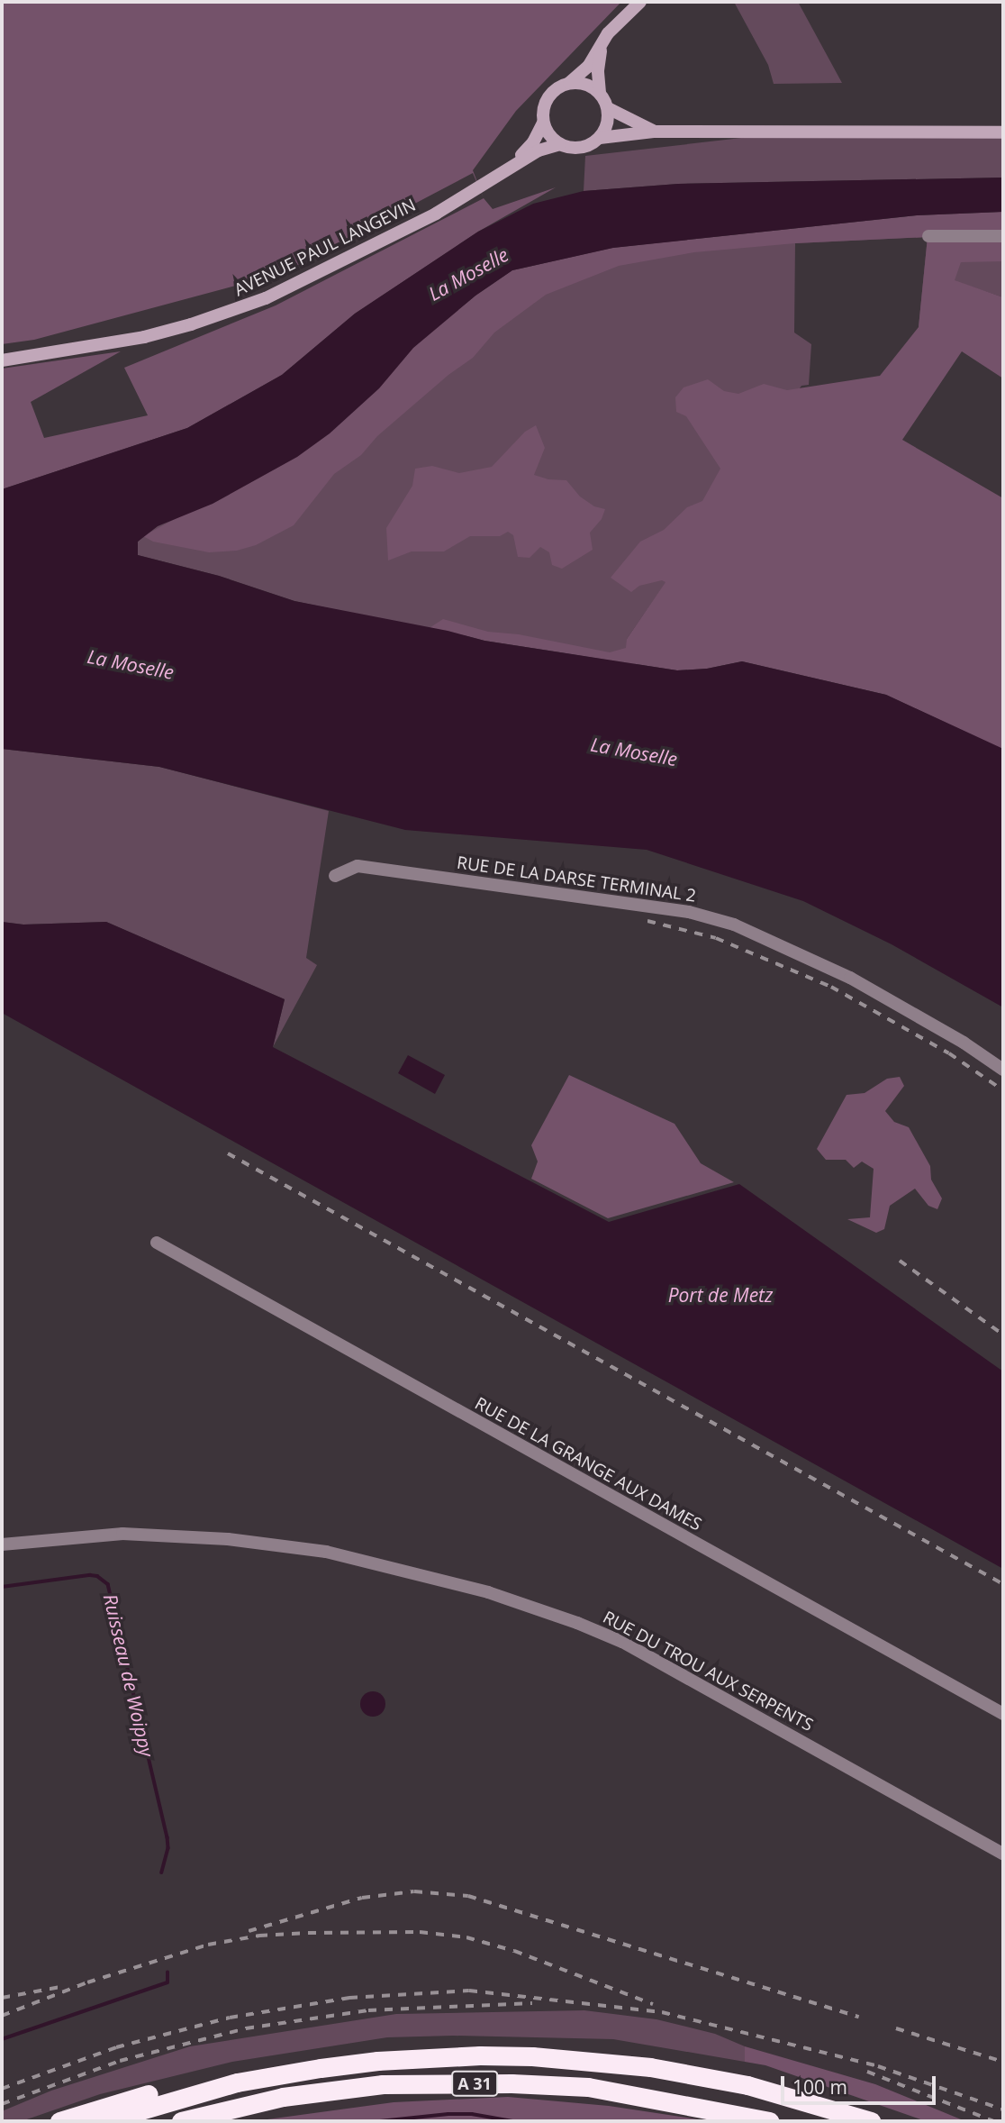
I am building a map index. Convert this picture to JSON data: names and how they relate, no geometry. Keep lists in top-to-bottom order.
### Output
{
  "streets": {
    "highway": ["A 31"],
    "main road": ["AVENUE PAUL LANGEVIN"],
    "street": ["RUE DE LA DARSE TERMINAL 2", "RUE DE LA GRANGE AUX DAMES", "RUE DU TROU AUX SERPENTS"]
  },
  "water": ["La Moselle", "Port de Metz", "Ruisseau de Woippy"],
  "scale_bar": "100 m"
}
